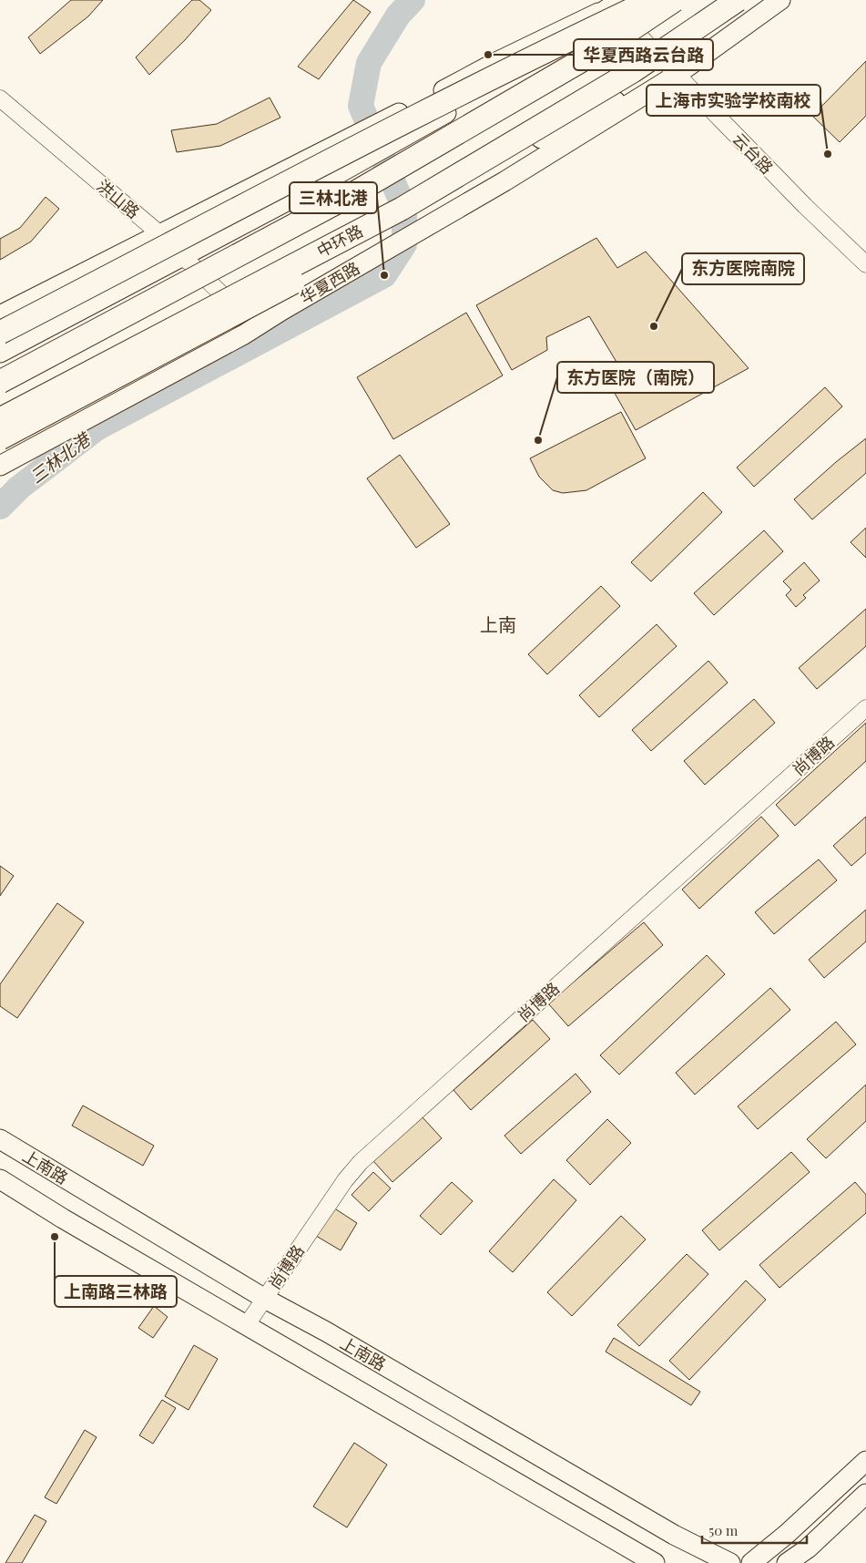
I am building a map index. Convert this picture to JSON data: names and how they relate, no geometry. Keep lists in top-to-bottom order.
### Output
{
  "streets": {
    "highway": ["中环路"],
    "main road": ["华夏西路", "上南路"],
    "street": ["云台路", "洪山路", "尚博路"]
  },
  "crossings": [
    ["云台路", "华夏西路"],
    ["洪山路", "华夏西路"],
    ["尚博路", "上南路"]
  ],
  "districts": ["上南"],
  "water": ["三林北港"],
  "places": [
    "华夏西路云台路",
    "上海市实验学校南校",
    "三林北港",
    "东方医院南院",
    "东方医院（南院）",
    "上南路三林路"
  ],
  "scale_bar": "50 m"
}
